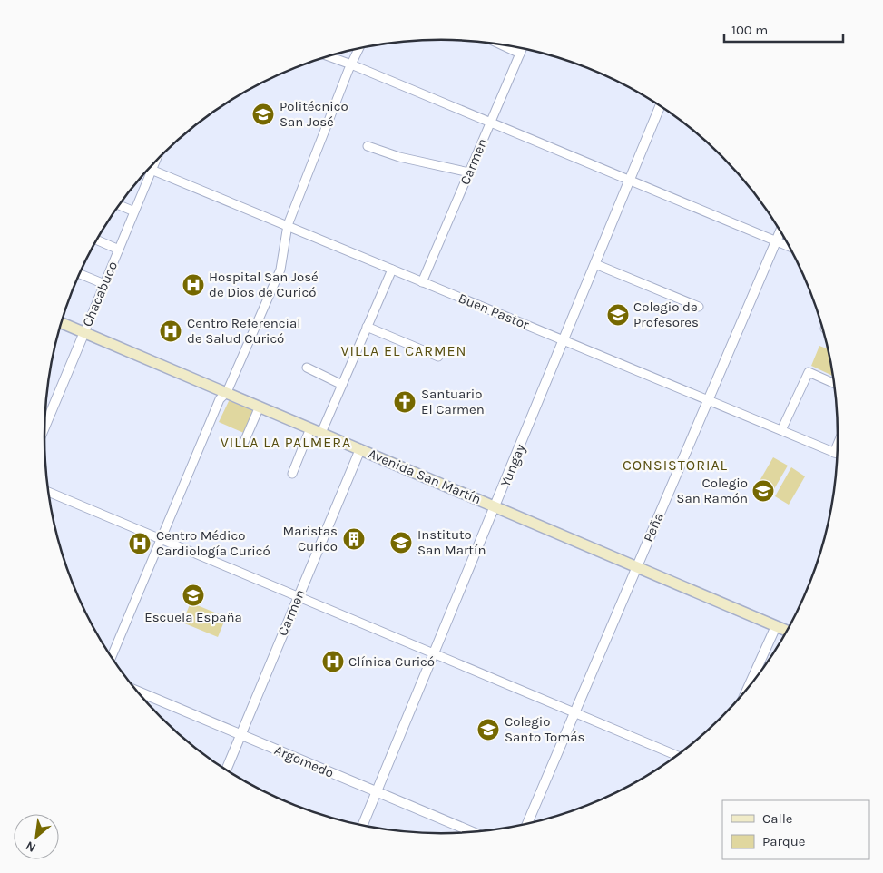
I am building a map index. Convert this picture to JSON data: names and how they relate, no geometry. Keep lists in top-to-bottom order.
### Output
{
  "streets": {
    "main road": ["Avenida San Martín"],
    "street": [
      "Carmen",
      "Chacabuco",
      "Buen Pastor",
      "Yungay",
      "Peña",
      "Argomedo"
    ]
  },
  "crossings": [
    ["Carmen", "Buen Pastor"],
    ["Carmen", "Avenida San Martín"],
    ["Carmen", "Argomedo"],
    ["Chacabuco", "Buen Pastor"],
    ["Chacabuco", "Avenida San Martín"],
    ["Buen Pastor", "Yungay"],
    ["Buen Pastor", "Peña"],
    ["Yungay", "Avenida San Martín"],
    ["Yungay", "Argomedo"],
    ["Avenida San Martín", "Peña"]
  ],
  "districts": ["VILLA EL CARMEN", "VILLA LA PALMERA", "CONSISTORIAL"],
  "places": {
    "school or university": [
      "Politécnico San José",
      "Colegio de Profesores",
      "Colegio San Ramón",
      "Instituto San Martín",
      "Escuela España",
      "Colegio Santo Tomás"
    ],
    "hospital": [
      "Hospital San José de Dios de Curicó",
      "Centro Referencial de Salud Curicó",
      "Centro Médico Cardiología Curicó",
      "Clínica Curicó"
    ],
    "church": ["Santuario El Carmen"],
    "building": ["Maristas Curico"]
  },
  "legend": ["Calle", "Parque"],
  "scale_bar": "100 m",
  "north": "bottom left"
}
